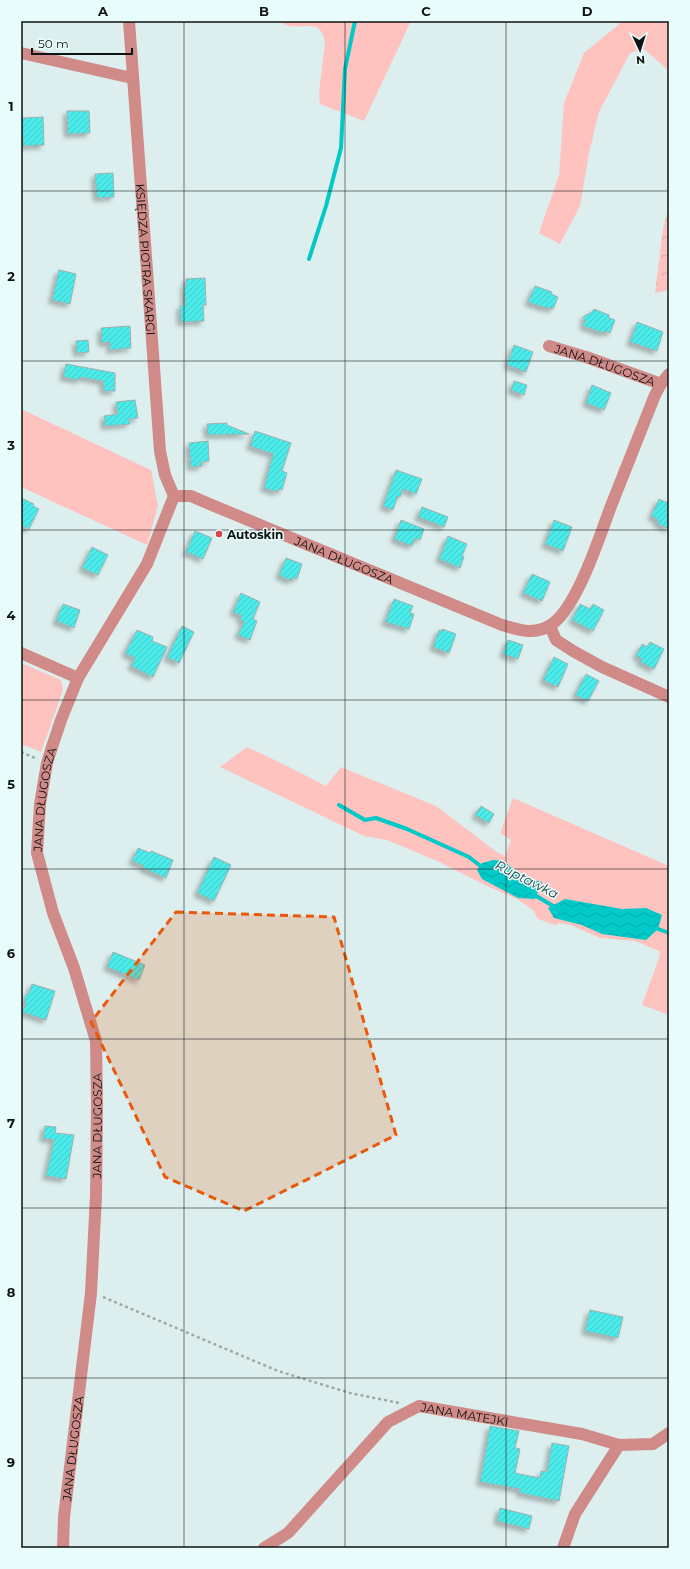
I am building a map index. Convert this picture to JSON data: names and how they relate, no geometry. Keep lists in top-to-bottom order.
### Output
{
  "streets": {
    "street": ["KSIĘDZA PIOTRA SKARGI", "JANA DŁUGOSZA", "JANA MATEJKI"]
  },
  "crossings": [
    ["KSIĘDZA PIOTRA SKARGI", "JANA DŁUGOSZA"]
  ],
  "water": ["Ruptawka"],
  "places": ["Autoskin"],
  "scale_bar": "50 m",
  "north": "bottom",
  "grid": {
    "columns": [
      "A",
      "B",
      "C",
      "D"
    ],
    "rows": [
      "1",
      "2",
      "3",
      "4",
      "5",
      "6",
      "7",
      "8",
      "9"
    ]
  }
}
